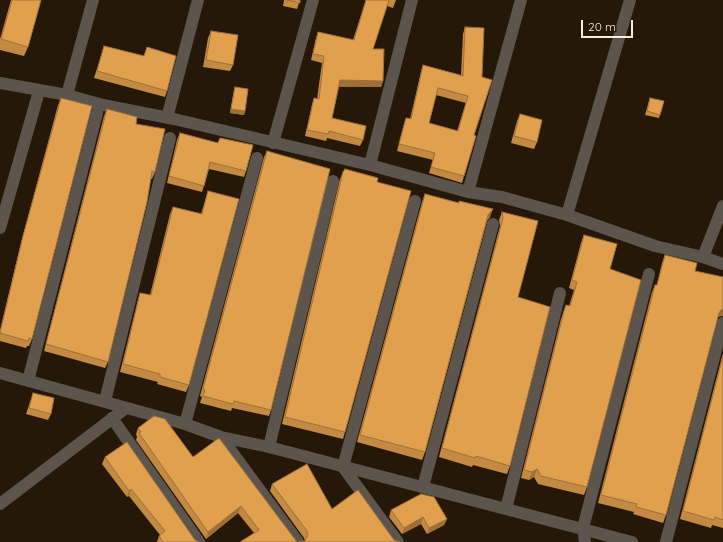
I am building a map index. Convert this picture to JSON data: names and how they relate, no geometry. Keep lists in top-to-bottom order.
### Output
{
  "scale_bar": "20 m"
}
